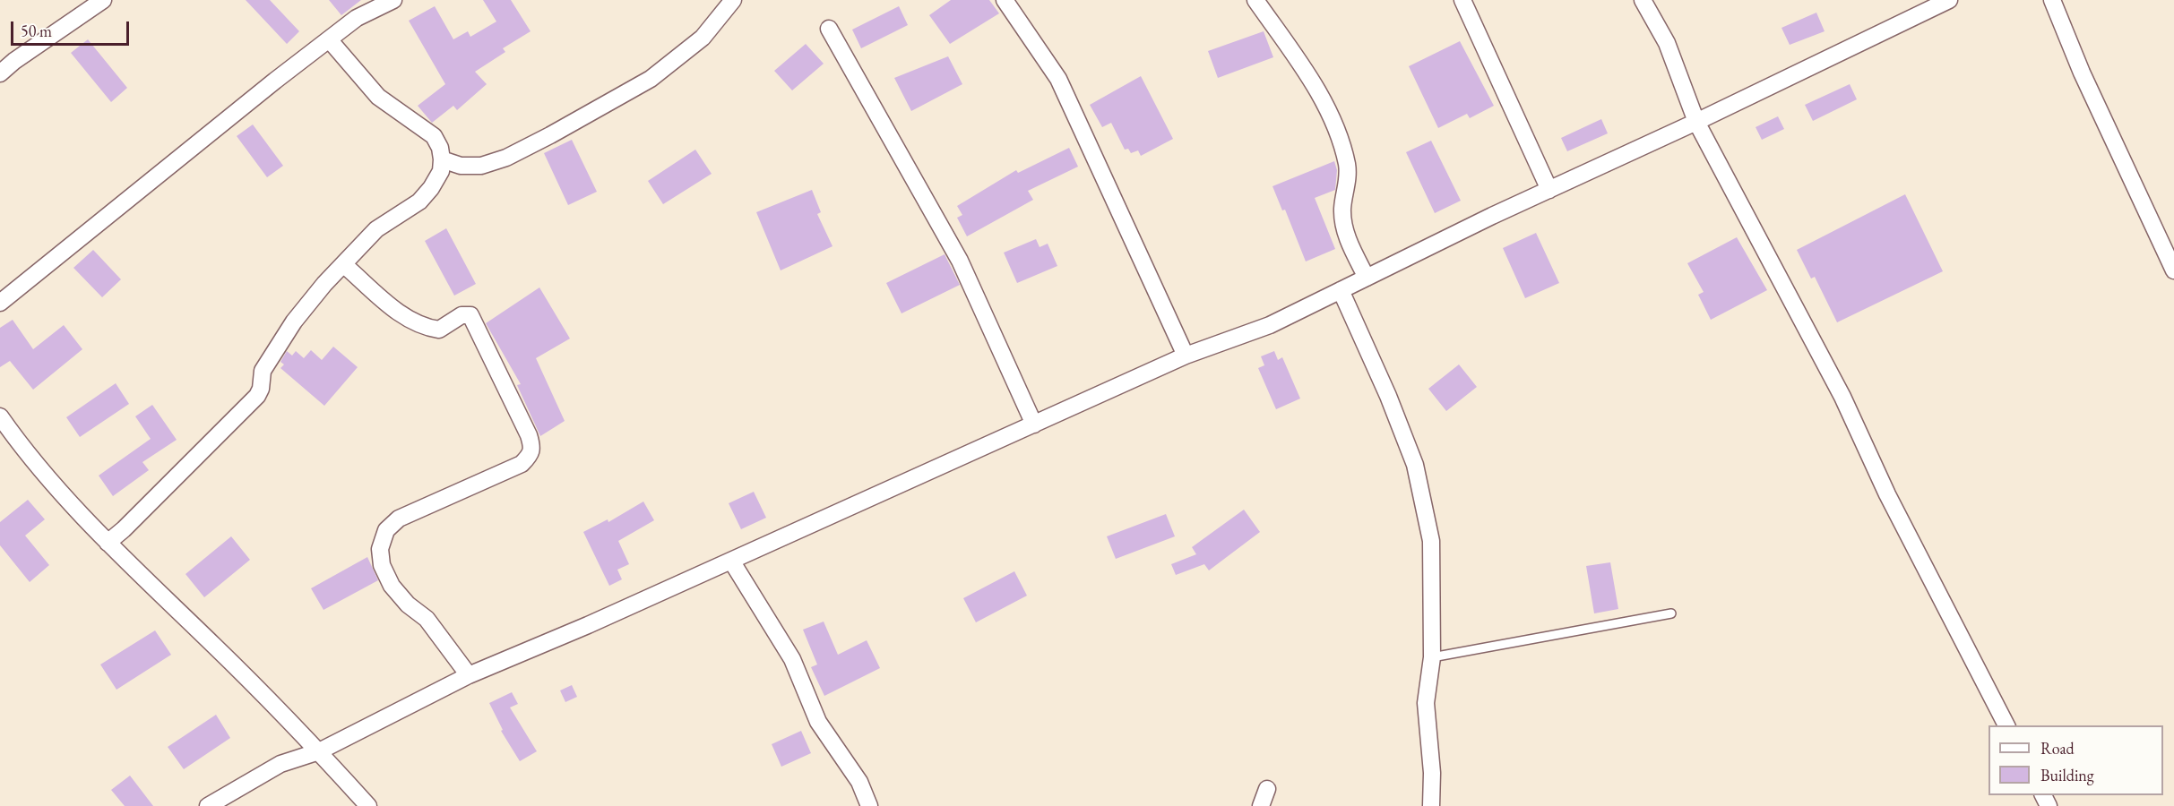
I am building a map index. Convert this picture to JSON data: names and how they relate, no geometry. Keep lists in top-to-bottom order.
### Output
{
  "legend": ["Road", "Building"],
  "scale_bar": "50 m"
}
